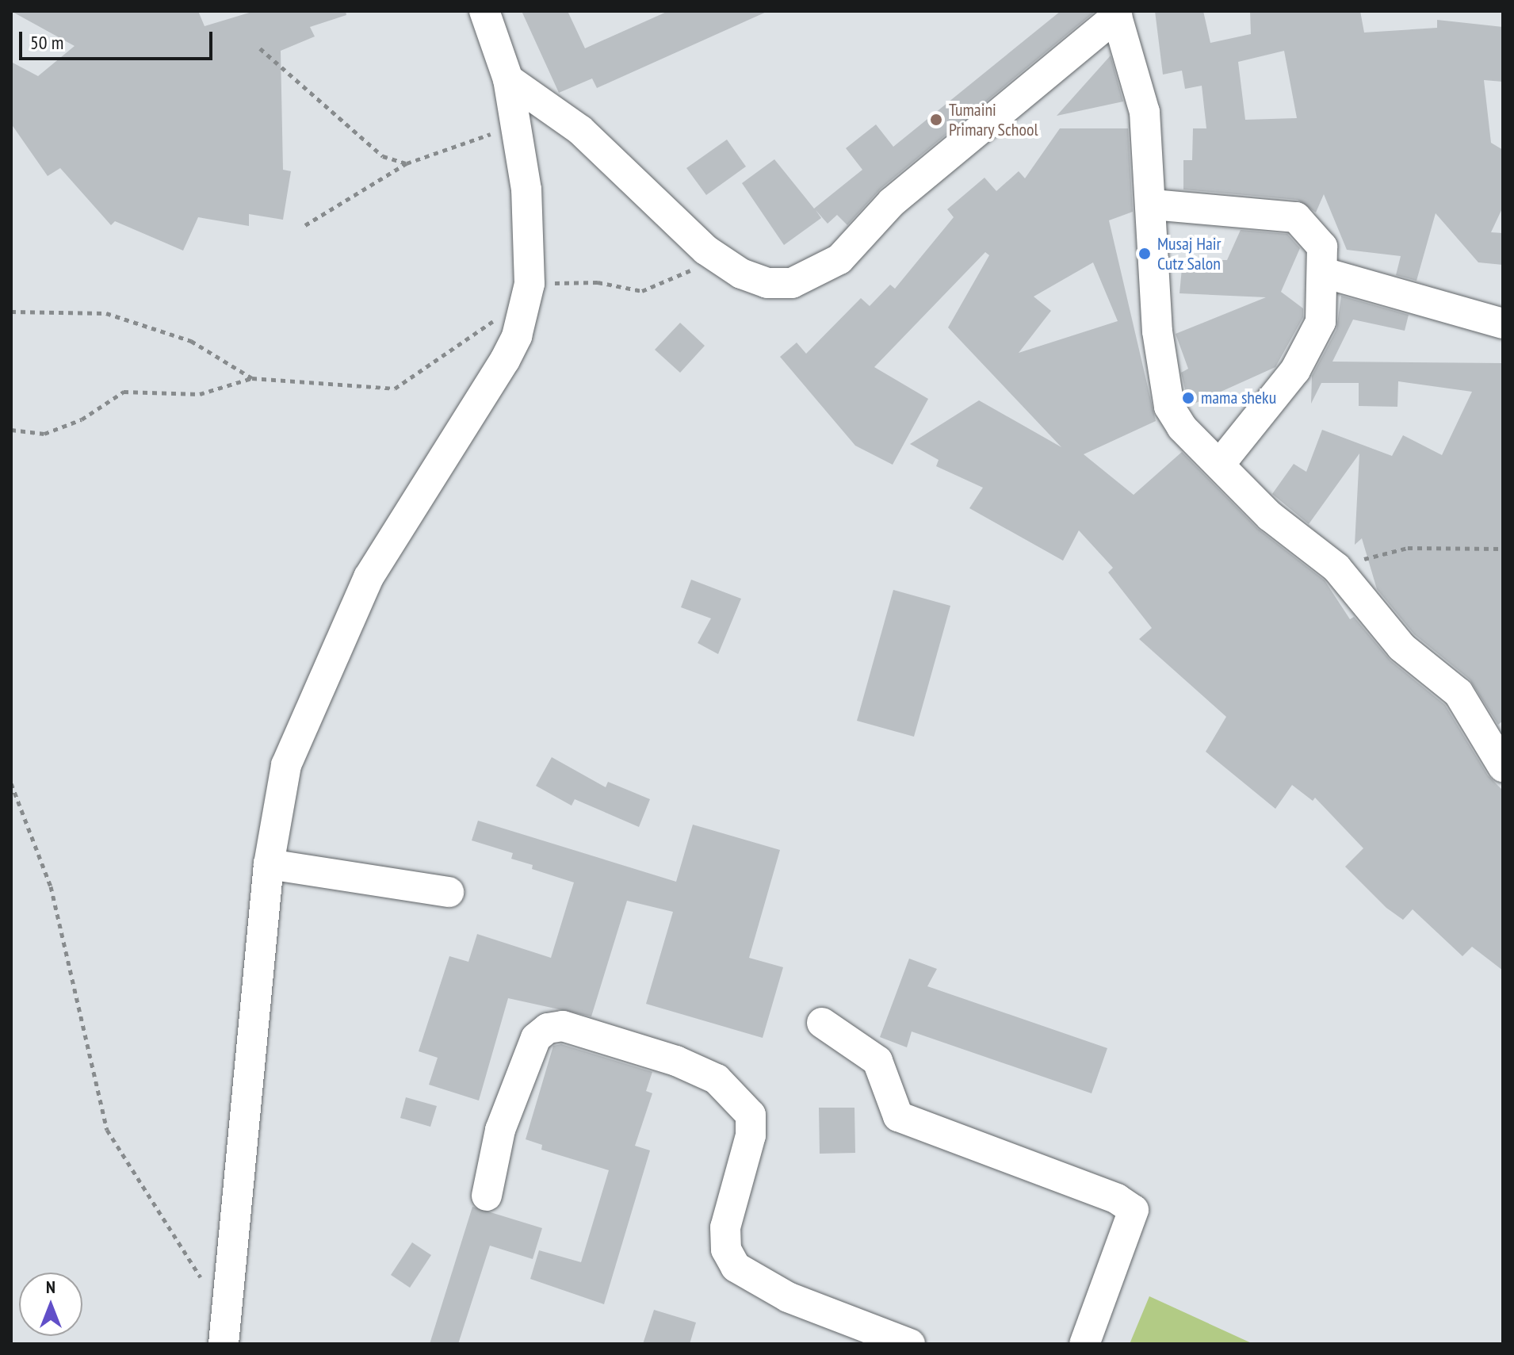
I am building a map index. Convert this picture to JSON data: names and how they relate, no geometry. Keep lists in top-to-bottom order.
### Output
{
  "places": ["Tumaini Primary School", "Musaj Hair Cutz Salon", "mama sheku"],
  "scale_bar": "50 m",
  "north": "top"
}
